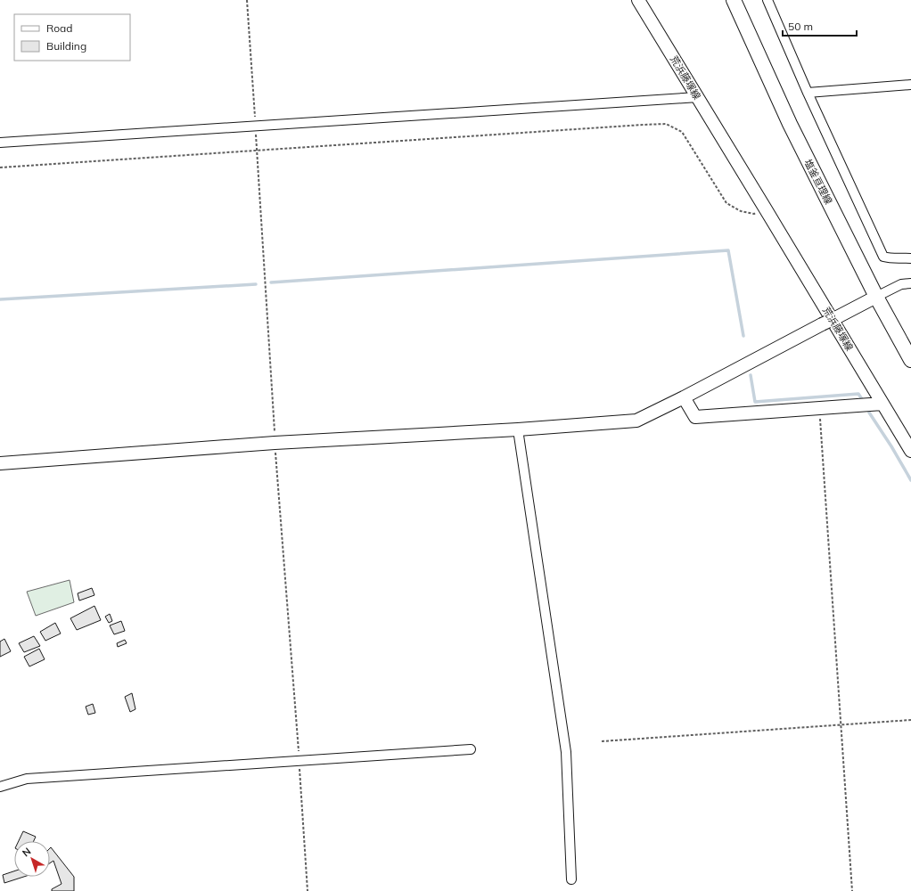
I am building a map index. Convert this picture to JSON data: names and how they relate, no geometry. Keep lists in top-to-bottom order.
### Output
{
  "streets": {
    "main road": ["塩釜亘理線"],
    "street": ["荒浜藤塚線"]
  },
  "legend": ["Road", "Building"],
  "scale_bar": "50 m",
  "north": "top left"
}
